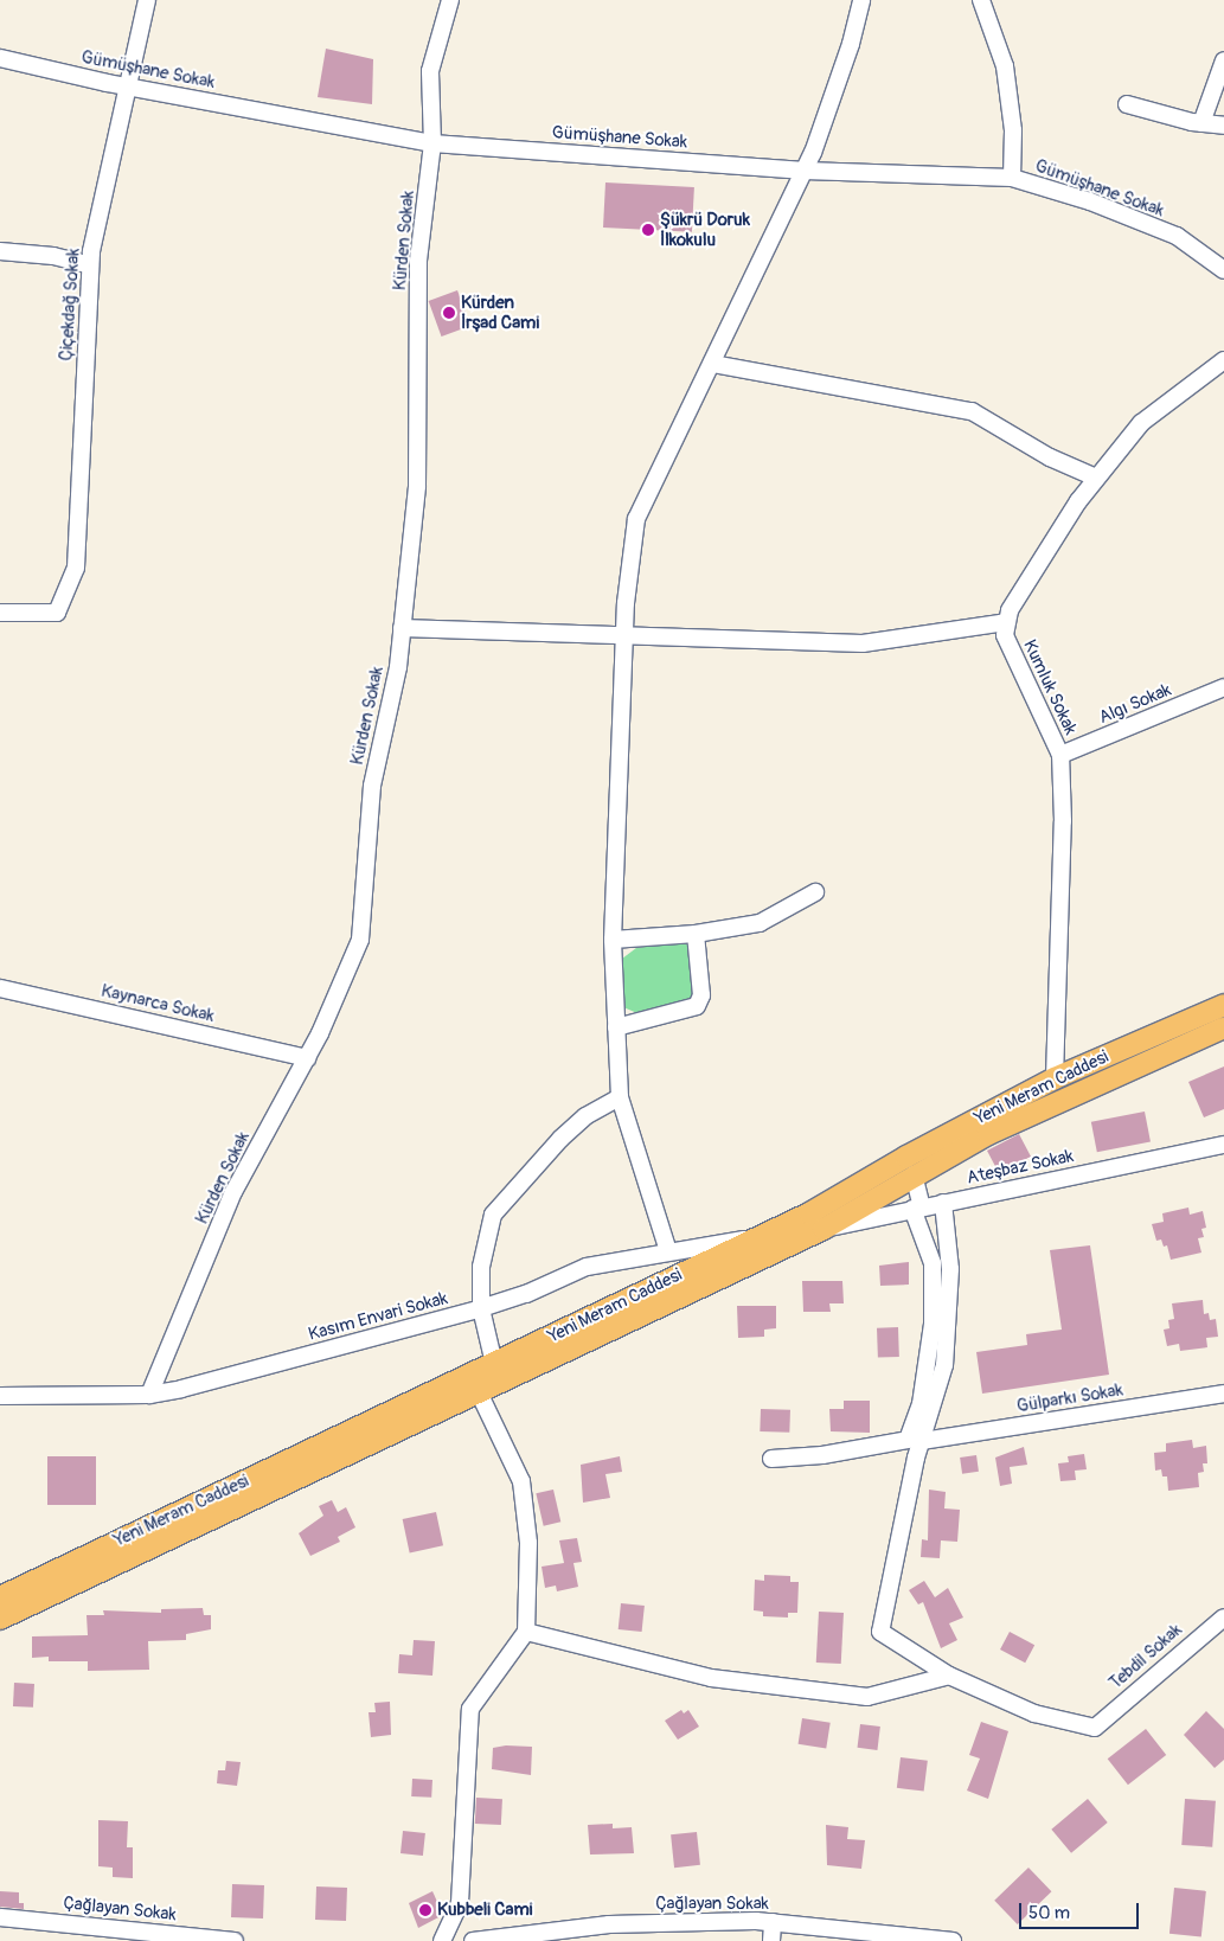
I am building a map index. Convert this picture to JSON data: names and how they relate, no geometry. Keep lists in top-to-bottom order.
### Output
{
  "streets": {
    "main road": ["Yeni Meram Caddesi"],
    "street": [
      "Gümüşhane Sokak",
      "Kürden Sokak",
      "Çiçekdağ Sokak",
      "Kumluk Sokak",
      "Algı Sokak",
      "Kaynarca Sokak",
      "Ateşbaz Sokak",
      "Kasım Envari Sokak",
      "Gülparkı Sokak",
      "Tebdil Sokak",
      "Çağlayan Sokak"
    ]
  },
  "crossings": [
    ["Gümüşhane Sokak", "Kürden Sokak"],
    ["Gümüşhane Sokak", "Çiçekdağ Sokak"],
    ["Kürden Sokak", "Kaynarca Sokak"],
    ["Kürden Sokak", "Kasım Envari Sokak"],
    ["Kumluk Sokak", "Algı Sokak"],
    ["Kumluk Sokak", "Yeni Meram Caddesi"],
    ["Yeni Meram Caddesi", "Ateşbaz Sokak"],
    ["Yeni Meram Caddesi", "Kasım Envari Sokak"]
  ],
  "places": ["Şükrü Doruk İlkokulu", "Kürden İrşad Cami", "Kubbeli Cami"],
  "scale_bar": "50 m"
}
